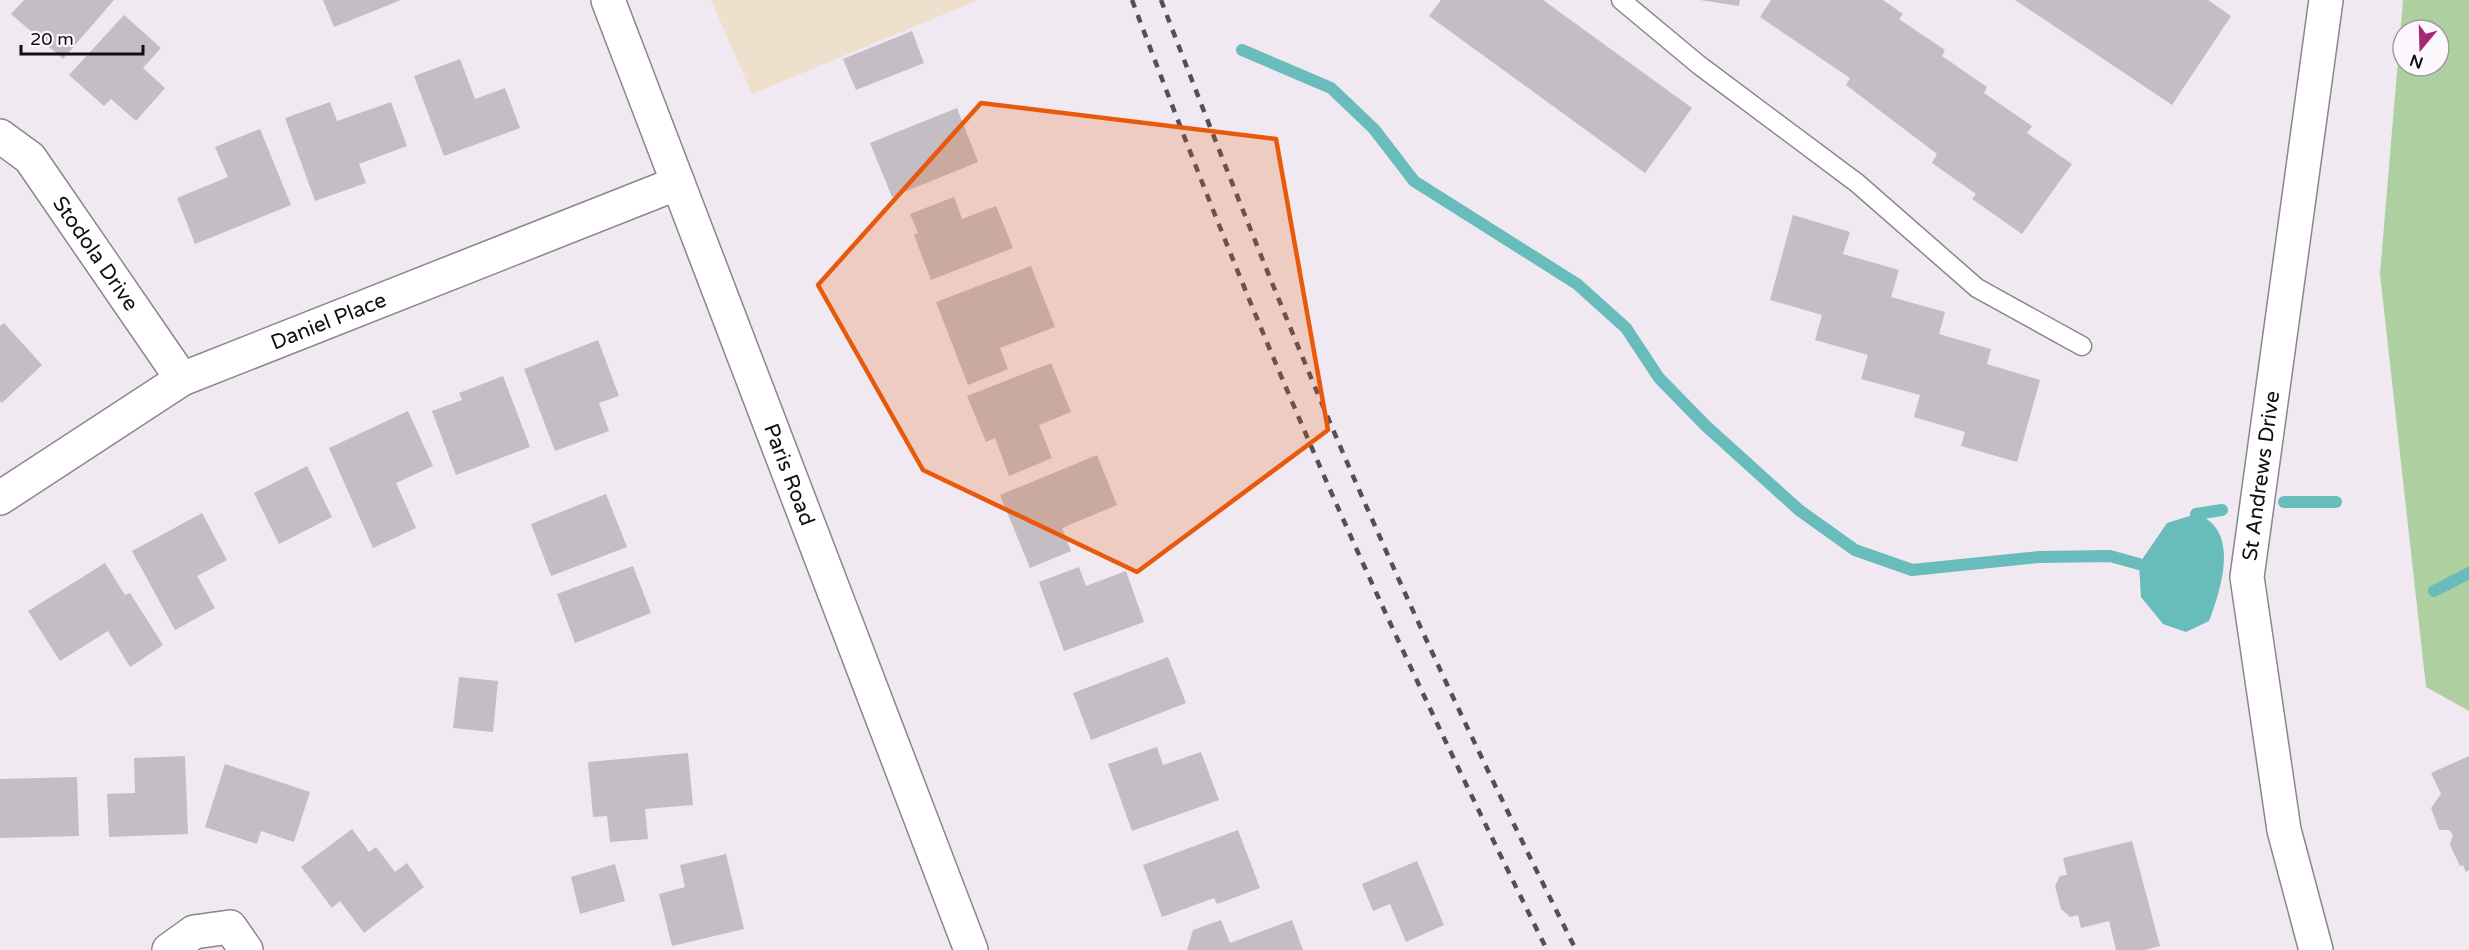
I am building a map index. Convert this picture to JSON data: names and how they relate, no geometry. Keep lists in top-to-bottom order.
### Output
{
  "streets": {
    "street": [
      "Stodola Drive",
      "Daniel Place",
      "Paris Road",
      "St Andrews Drive"
    ]
  },
  "crossings": [
    ["Stodola Drive", "Daniel Place"],
    ["Daniel Place", "Paris Road"]
  ],
  "scale_bar": "20 m",
  "north": "bottom"
}
